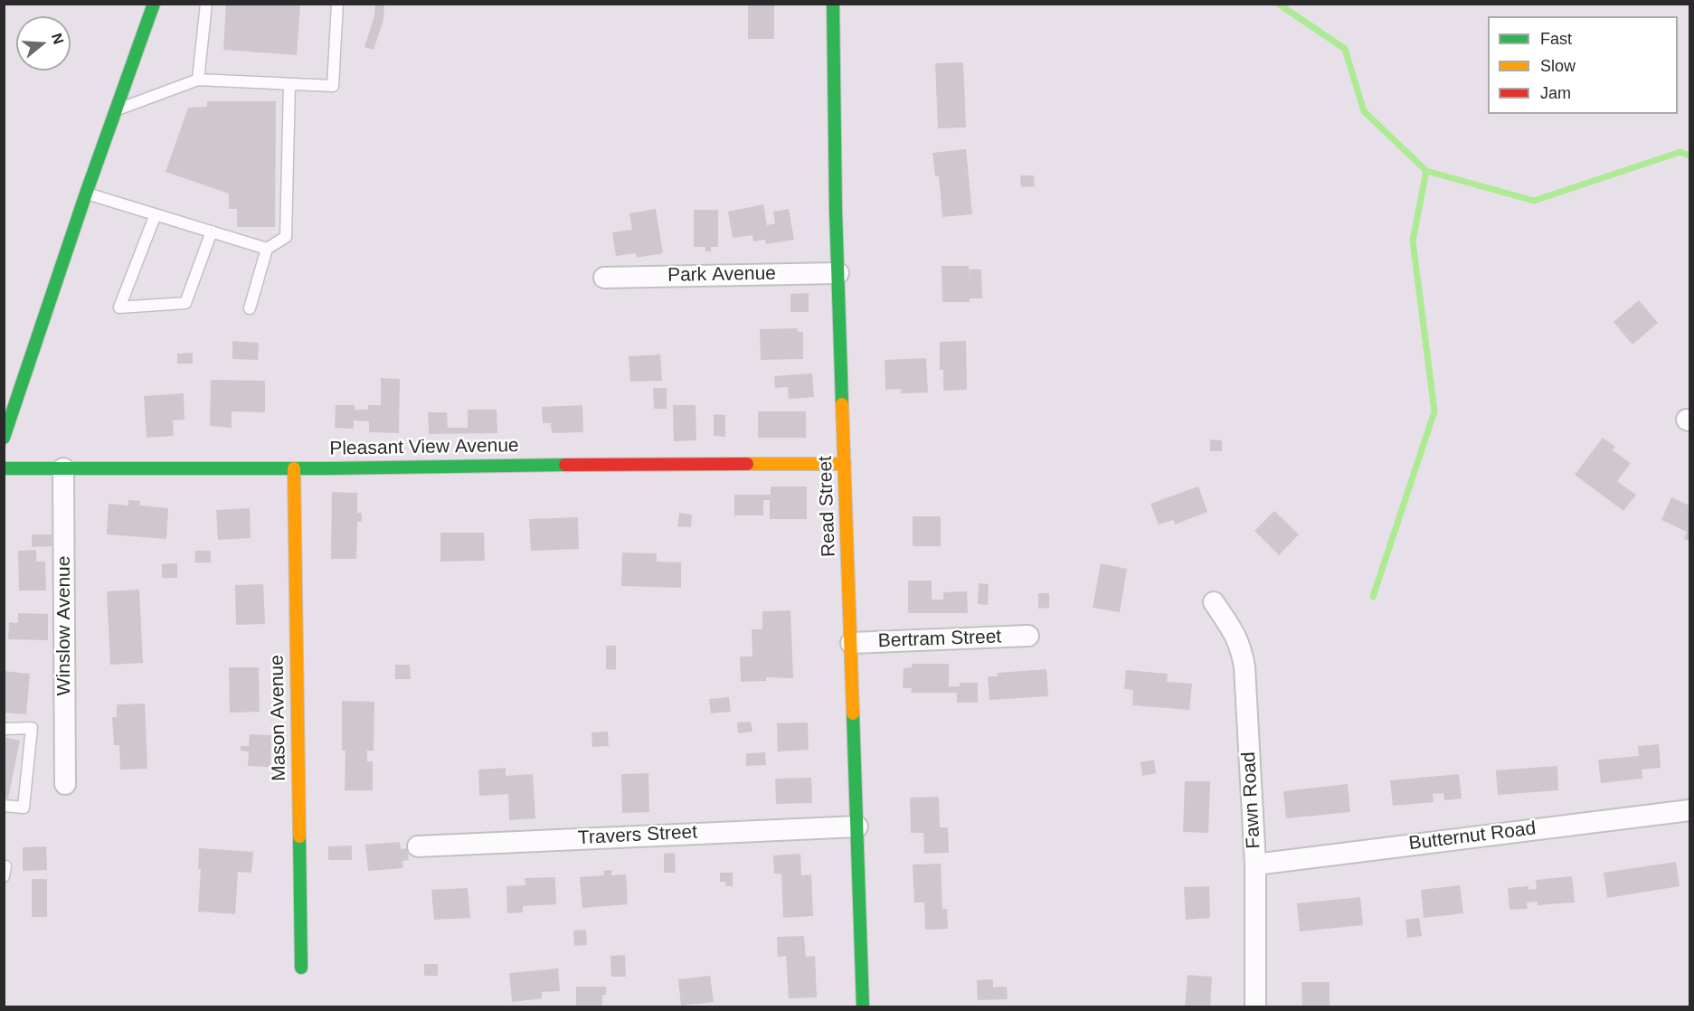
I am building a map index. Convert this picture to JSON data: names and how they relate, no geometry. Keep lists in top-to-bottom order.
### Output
{
  "streets": {
    "main road": ["Pleasant View Avenue", "Read Street", "Mason Avenue"],
    "street": [
      "Park Avenue",
      "Winslow Avenue",
      "Bertram Street",
      "Fawn Road",
      "Travers Street",
      "Butternut Road"
    ]
  },
  "crossings": [
    ["Park Avenue", "Read Street"],
    ["Pleasant View Avenue", "Read Street"],
    ["Pleasant View Avenue", "Winslow Avenue"],
    ["Pleasant View Avenue", "Mason Avenue"],
    ["Read Street", "Bertram Street"],
    ["Read Street", "Travers Street"],
    ["Fawn Road", "Butternut Road"]
  ],
  "legend": ["Fast", "Slow", "Jam"],
  "north": "right"
}
